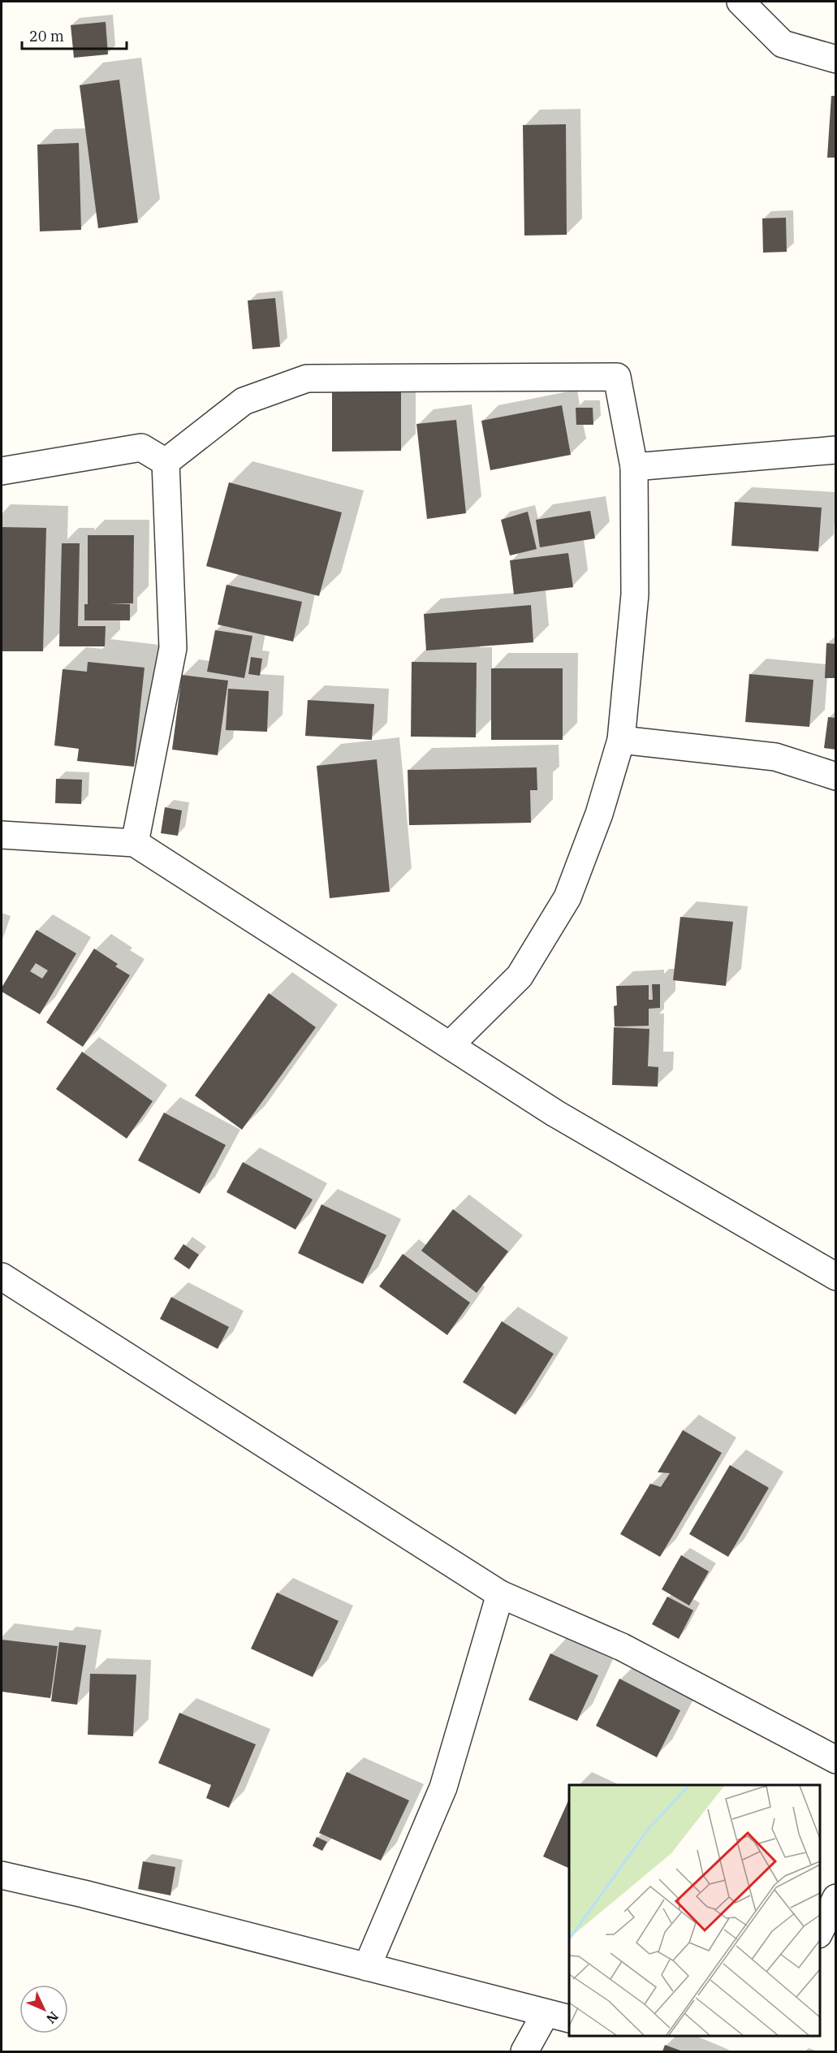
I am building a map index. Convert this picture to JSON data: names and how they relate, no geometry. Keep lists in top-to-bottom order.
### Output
{
  "scale_bar": "20 m",
  "north": "bottom right"
}
